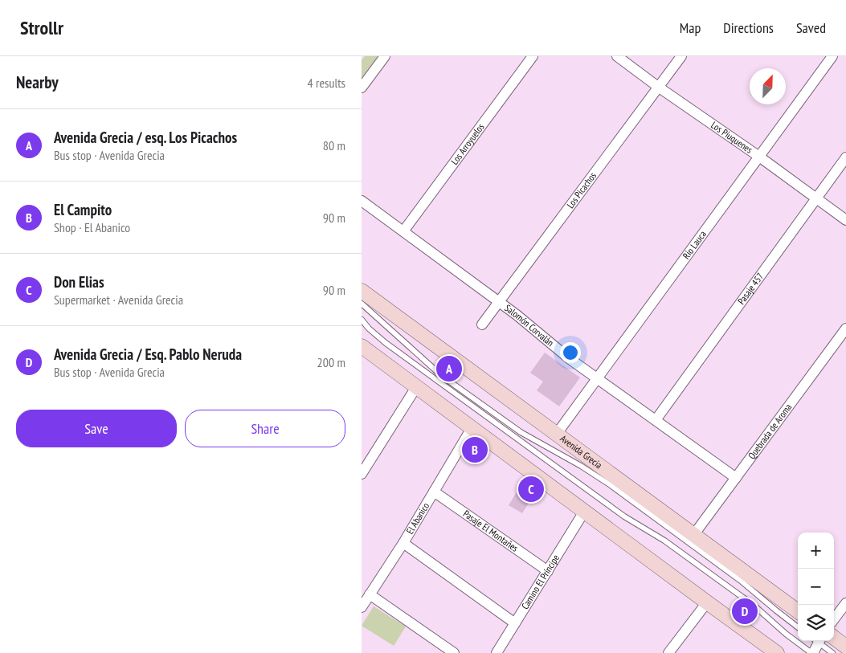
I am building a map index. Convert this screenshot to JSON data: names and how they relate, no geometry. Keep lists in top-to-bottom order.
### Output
{
  "streets": {
    "main road": ["Avenida Grecia"],
    "street": [
      "Los Piuquenes",
      "Los Arroyuelos",
      "Los Picachos",
      "Río Lauca",
      "Pasaje 457",
      "Salomón Corvalán",
      "Quebrada de Aroma",
      "El Abanico",
      "Pasaje El Montañes",
      "Camino El Príncipe"
    ]
  },
  "crossings": [
    ["Los Piuquenes", "Los Picachos"],
    ["Los Piuquenes", "Río Lauca"],
    ["Los Piuquenes", "Pasaje 457"],
    ["Los Arroyuelos", "Salomón Corvalán"],
    ["Los Picachos", "Salomón Corvalán"],
    ["Río Lauca", "Salomón Corvalán"],
    ["Río Lauca", "Avenida Grecia"],
    ["Pasaje 457", "Salomón Corvalán"],
    ["Salomón Corvalán", "Quebrada de Aroma"],
    ["Quebrada de Aroma", "Avenida Grecia"],
    ["El Abanico", "Pasaje El Montañes"],
    ["Pasaje El Montañes", "Camino El Príncipe"]
  ],
  "north": "top right",
  "page": {
    "header": "Strollr",
    "nav": ["Map", "Directions", "Saved"],
    "heading": ["Nearby", "4 results"],
    "list": [
      {
        "mark": "A",
        "name": "Avenida Grecia / esq. Los Picachos",
        "note": "Bus stop · Avenida Grecia",
        "value": "80 m"
      },
      {
        "mark": "B",
        "name": "El Campito",
        "note": "Shop · El Abanico",
        "value": "90 m"
      },
      {
        "mark": "C",
        "name": "Don Elias",
        "note": "Supermarket · Avenida Grecia",
        "value": "90 m"
      },
      {
        "mark": "D",
        "name": "Avenida Grecia / Esq. Pablo Neruda",
        "note": "Bus stop · Avenida Grecia",
        "value": "200 m"
      }
    ],
    "pins": [
      "A",
      "B",
      "C",
      "D"
    ],
    "buttons": ["Save", "Share"],
    "map_buttons": ["+", "−"]
  }
}
